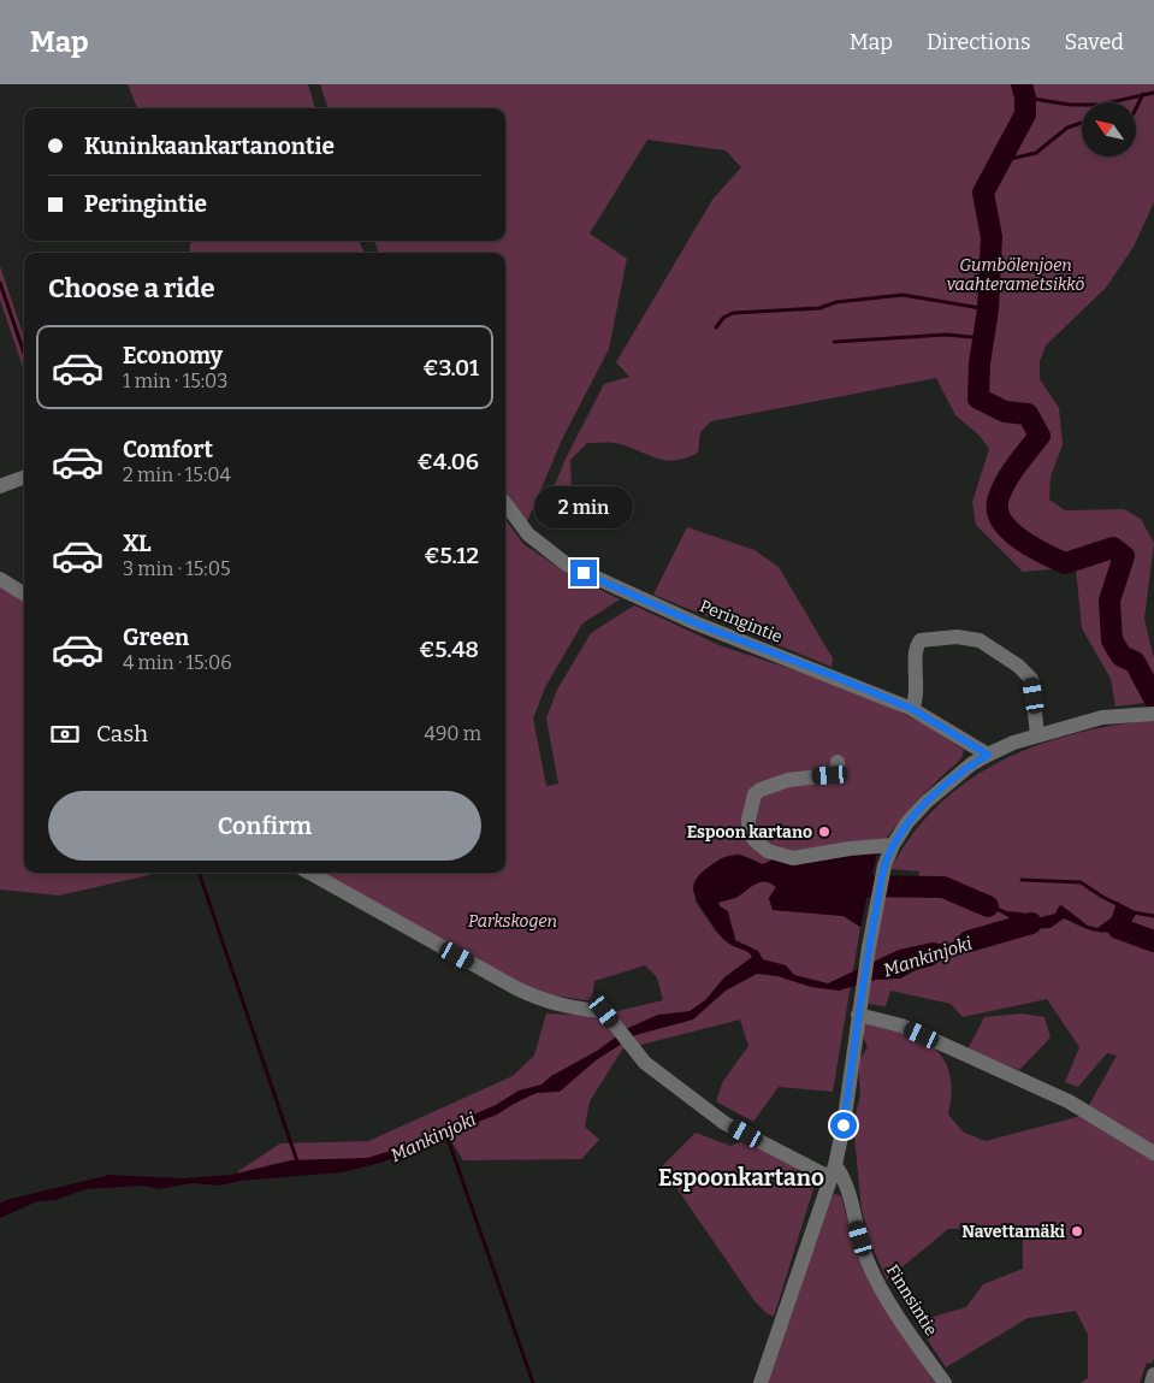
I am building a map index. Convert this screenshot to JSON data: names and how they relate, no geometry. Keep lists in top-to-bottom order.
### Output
{
  "streets": {
    "street": ["Peringintie", "Finnsintie"]
  },
  "districts": ["Espoonkartano"],
  "water": ["Mankinjoki"],
  "parks": ["Gumbölenjoen vaahterametsikkö", "Parkskogen"],
  "places": ["Espoon kartano", "Navettamäki"],
  "north": "top left",
  "page": {
    "header": "Map",
    "nav": ["Map", "Directions", "Saved"],
    "banner": ["Kuninkaankartanontie", "Peringintie"],
    "heading": "Choose a ride",
    "list": [
      {
        "name": "Economy",
        "note": "1 min · 15:03",
        "value": "€3.01"
      },
      {
        "name": "Comfort",
        "note": "2 min · 15:04",
        "value": "€4.06"
      },
      {
        "name": "XL",
        "note": "3 min · 15:05",
        "value": "€5.12"
      },
      {
        "name": "Green",
        "note": "4 min · 15:06",
        "value": "€5.48"
      }
    ],
    "bubble": "2 min",
    "pay": ["Cash", "490 m"],
    "buttons": "Confirm"
  }
}
